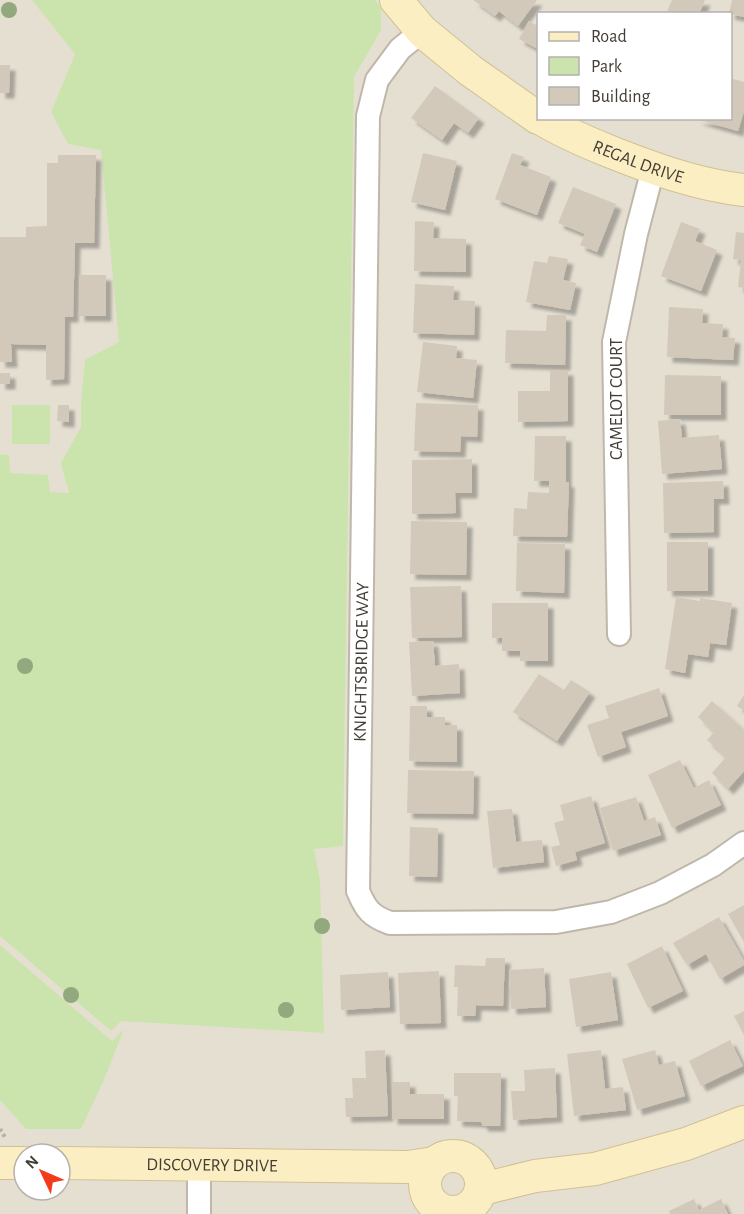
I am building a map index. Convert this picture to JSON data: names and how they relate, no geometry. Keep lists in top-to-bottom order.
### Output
{
  "streets": {
    "street": [
      "REGAL DRIVE",
      "CAMELOT COURT",
      "KNIGHTSBRIDGE WAY",
      "DISCOVERY DRIVE"
    ]
  },
  "crossings": [
    ["REGAL DRIVE", "CAMELOT COURT"],
    ["REGAL DRIVE", "KNIGHTSBRIDGE WAY"]
  ],
  "legend": ["Road", "Park", "Building"],
  "north": "top left"
}
